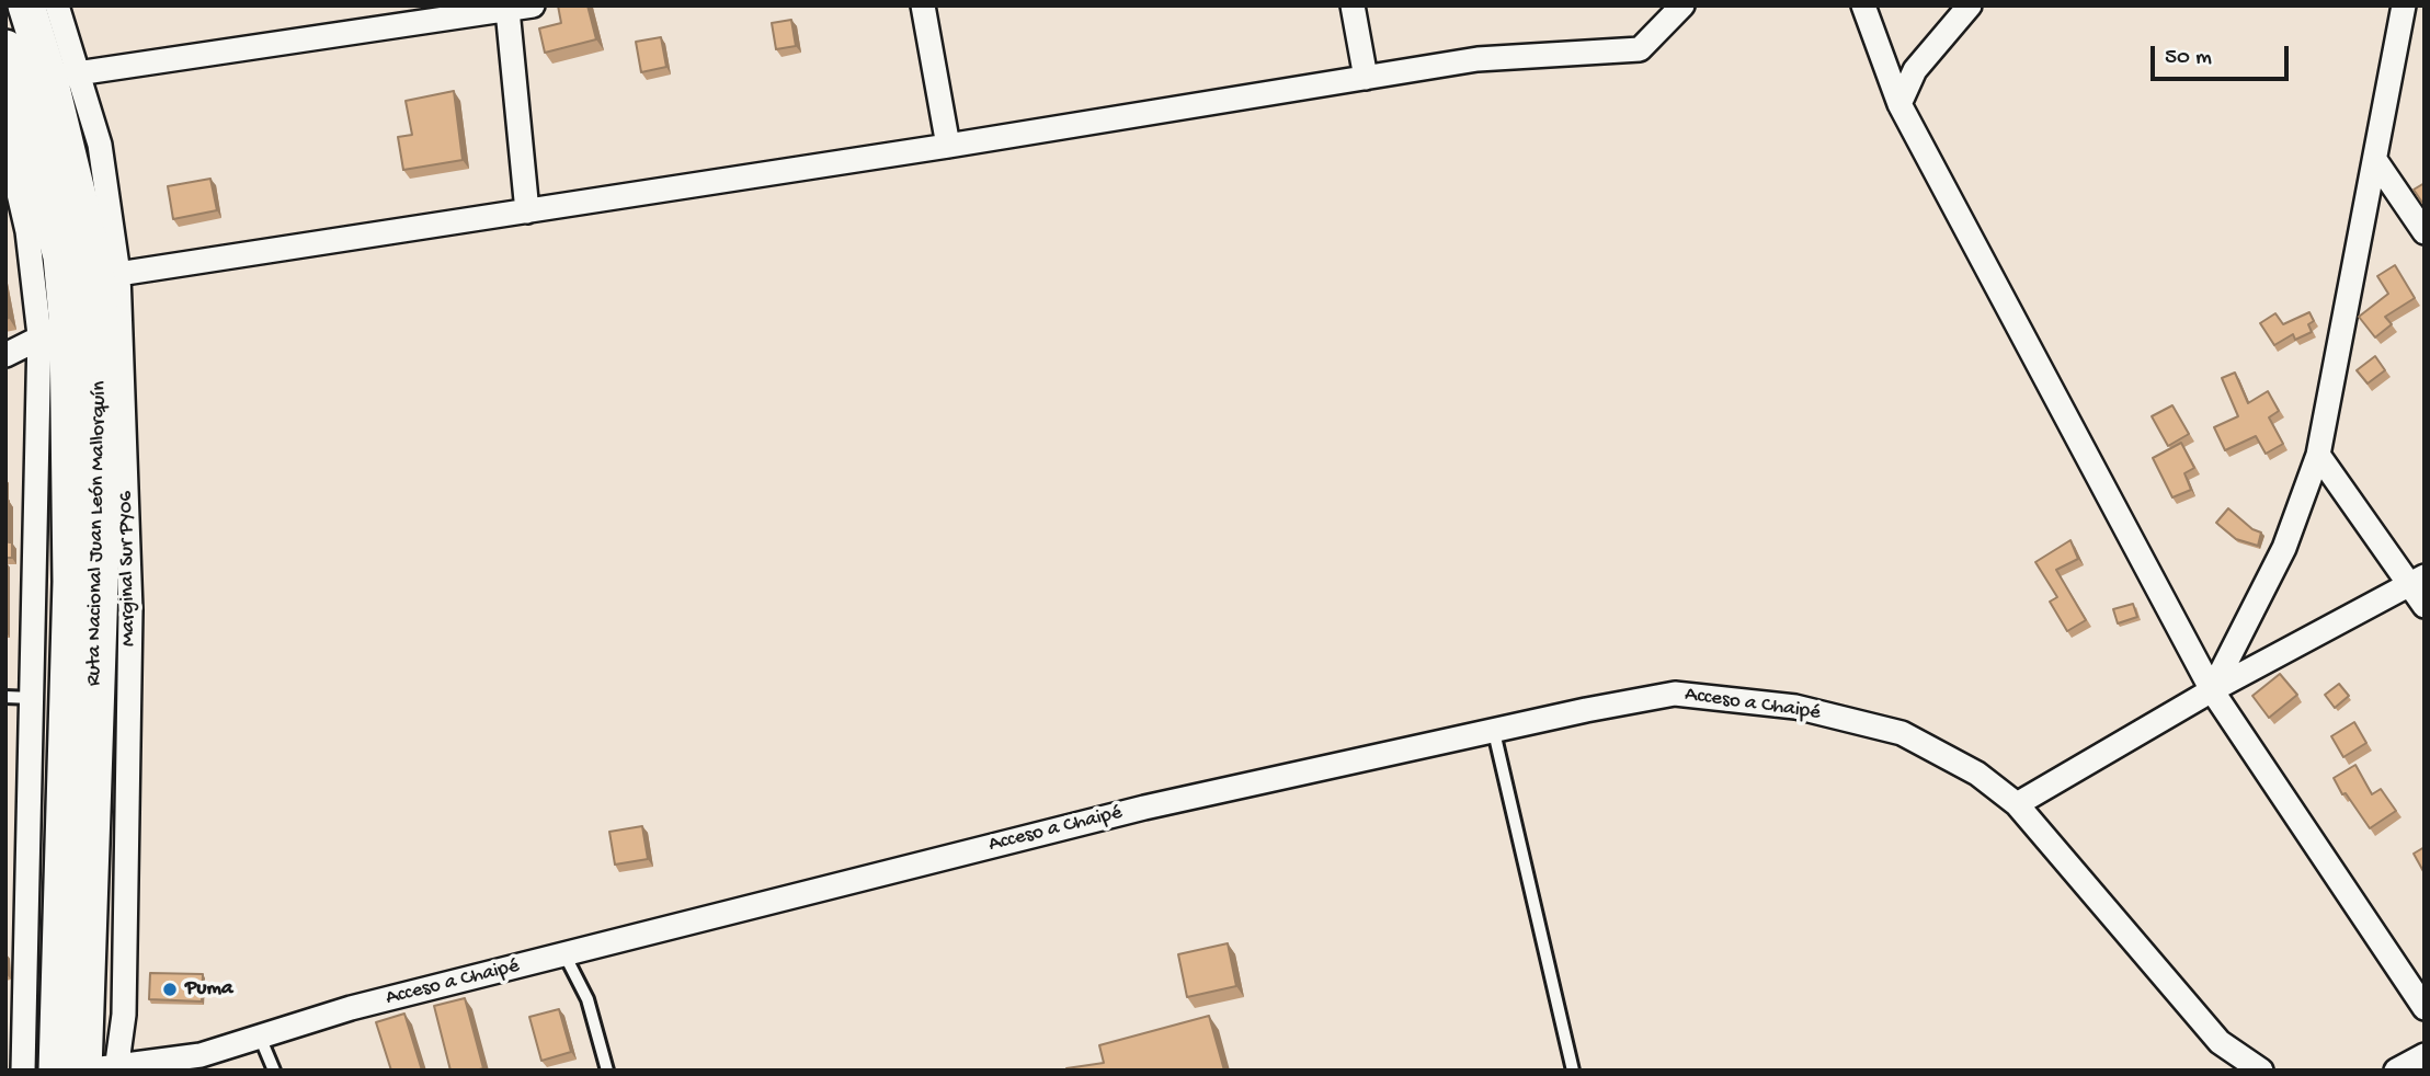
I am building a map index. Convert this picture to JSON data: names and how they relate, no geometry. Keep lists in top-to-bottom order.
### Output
{
  "streets": {
    "highway": ["Ruta Nacional Juan León Mallorquín"],
    "street": ["Marginal Sur PY06", "Acceso a Chaipé"]
  },
  "crossings": [
    ["Ruta Nacional Juan León Mallorquín", "Marginal Sur PY06"],
    ["Ruta Nacional Juan León Mallorquín", "Acceso a Chaipé"],
    ["Marginal Sur PY06", "Acceso a Chaipé"]
  ],
  "places": ["Puma"],
  "scale_bar": "50 m"
}
